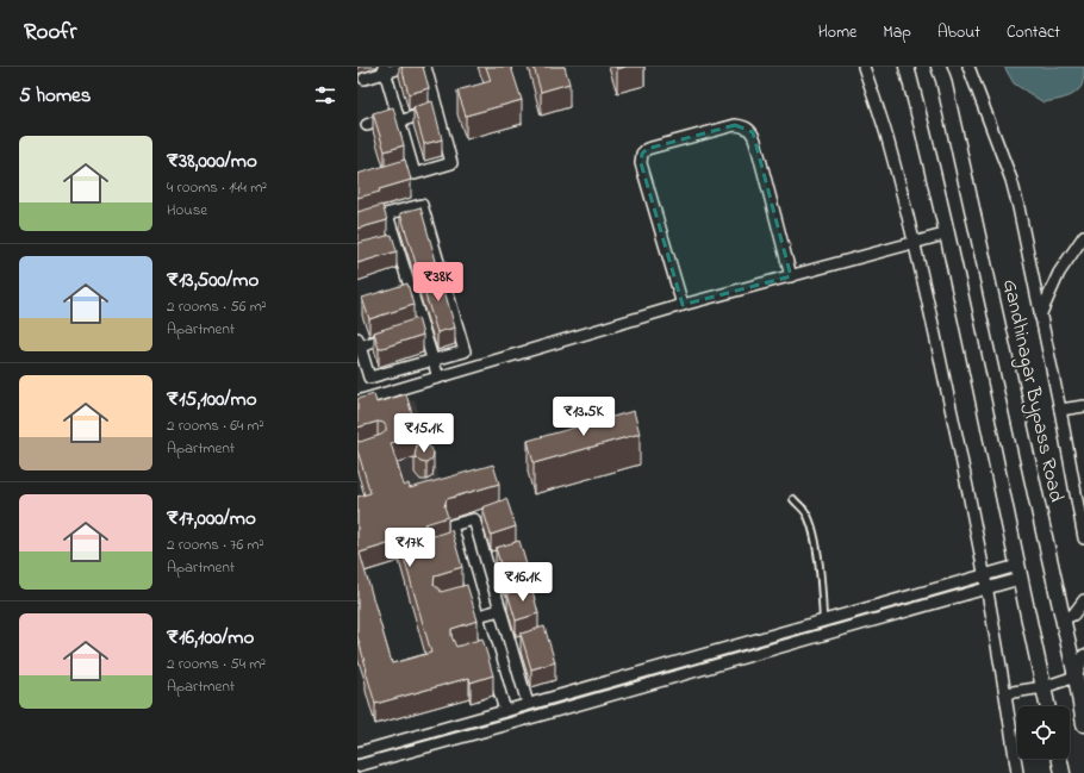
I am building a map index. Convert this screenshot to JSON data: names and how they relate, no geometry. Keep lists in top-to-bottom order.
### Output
{
  "streets": {
    "main road": ["Gandhinagar Bypass Road"]
  },
  "page": {
    "header": "Roofr",
    "nav": [
      "Home",
      "Map",
      "About",
      "Contact"
    ],
    "heading": "5 homes",
    "list": [
      {
        "name": "₹38,000/mo",
        "note": "4 rooms · 144 m² · House"
      },
      {
        "name": "₹13,500/mo",
        "note": "2 rooms · 56 m² · Apartment"
      },
      {
        "name": "₹15,100/mo",
        "note": "2 rooms · 64 m² · Apartment"
      },
      {
        "name": "₹17,000/mo",
        "note": "2 rooms · 76 m² · Apartment"
      },
      {
        "name": "₹16,100/mo",
        "note": "2 rooms · 54 m² · Apartment"
      }
    ],
    "price": [
      "₹38K",
      "₹13.5K",
      "₹15.1K",
      "₹17K",
      "₹16.1K"
    ]
  }
}
